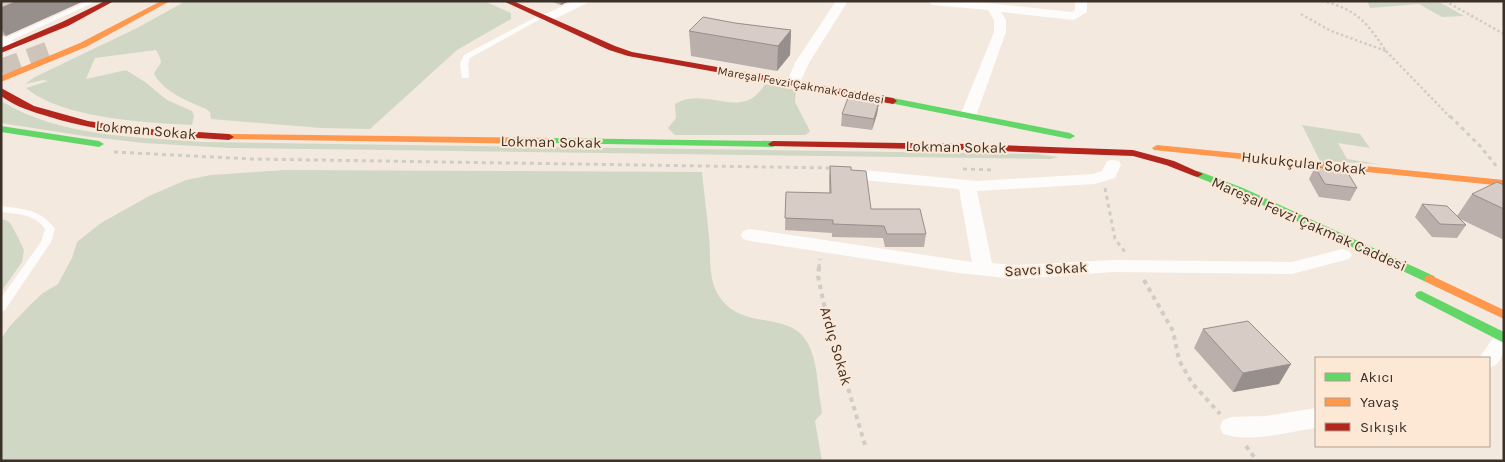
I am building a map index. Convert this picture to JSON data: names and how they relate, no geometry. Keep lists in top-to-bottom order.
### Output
{
  "streets": {
    "main road": ["Mareşal Fevzi Çakmak Caddesi", "Lokman Sokak", "Hukukçular Sokak"],
    "street": ["Savcı Sokak"],
    "path": ["Ardıç Sokak"]
  },
  "crossings": [
    ["Mareşal Fevzi Çakmak Caddesi", "Lokman Sokak"],
    ["Mareşal Fevzi Çakmak Caddesi", "Hukukçular Sokak"],
    ["Lokman Sokak", "Hukukçular Sokak"],
    ["Savcı Sokak", "Ardıç Sokak"]
  ],
  "legend": ["Akıcı", "Yavaş", "Sıkışık"]
}
